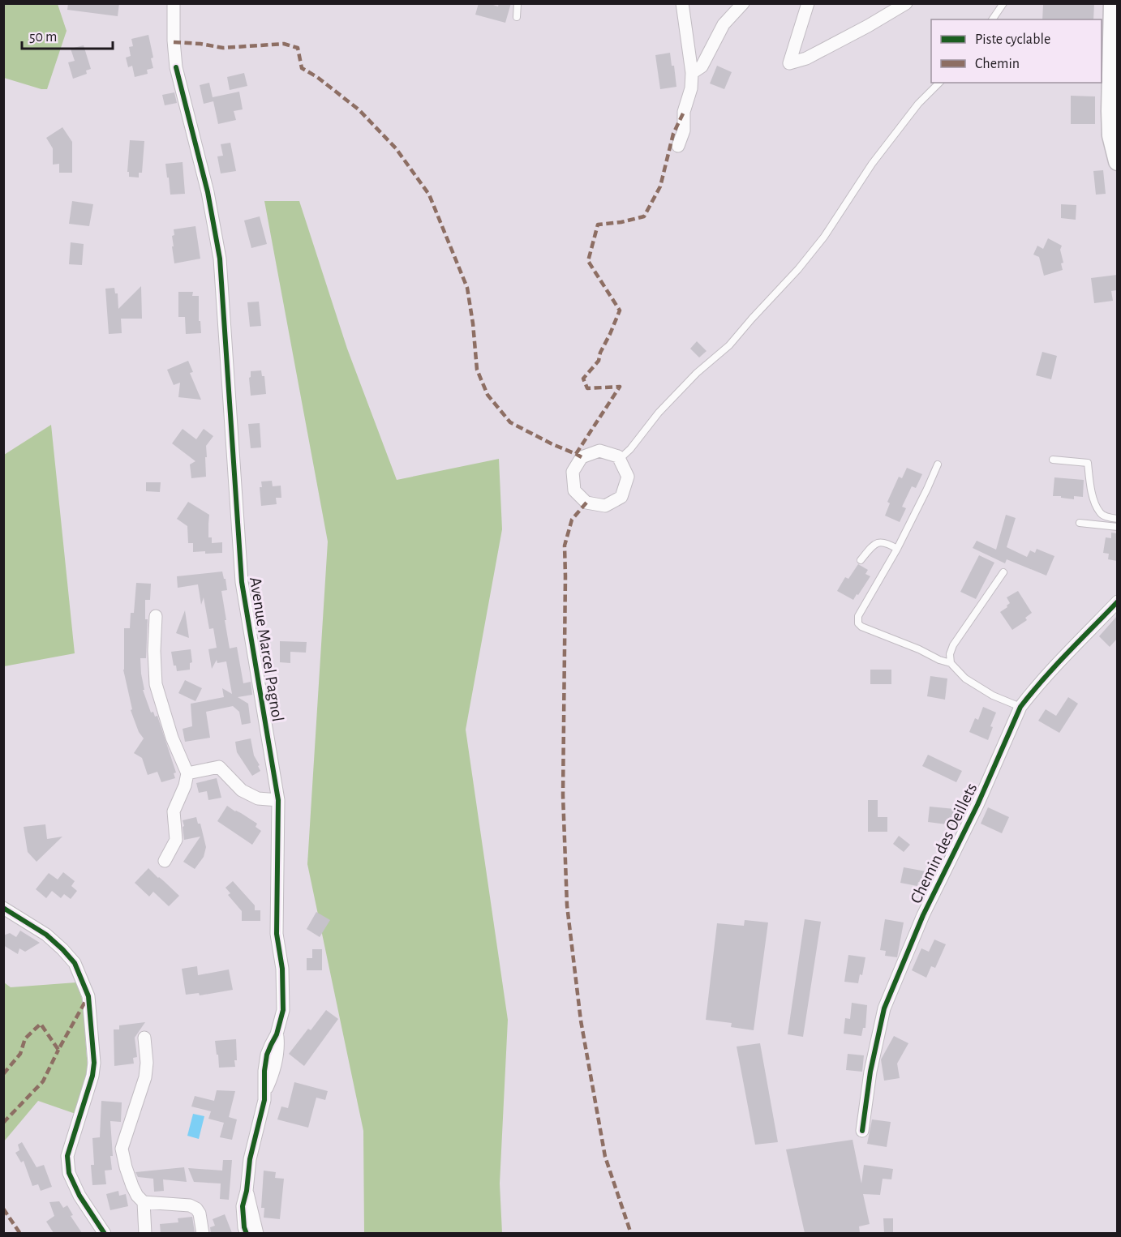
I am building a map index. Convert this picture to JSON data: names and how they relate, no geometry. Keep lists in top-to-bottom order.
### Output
{
  "streets": {
    "street": ["Avenue Marcel Pagnol", "Chemin des Oeillets"]
  },
  "legend": ["Piste cyclable", "Chemin"],
  "scale_bar": "50 m"
}
